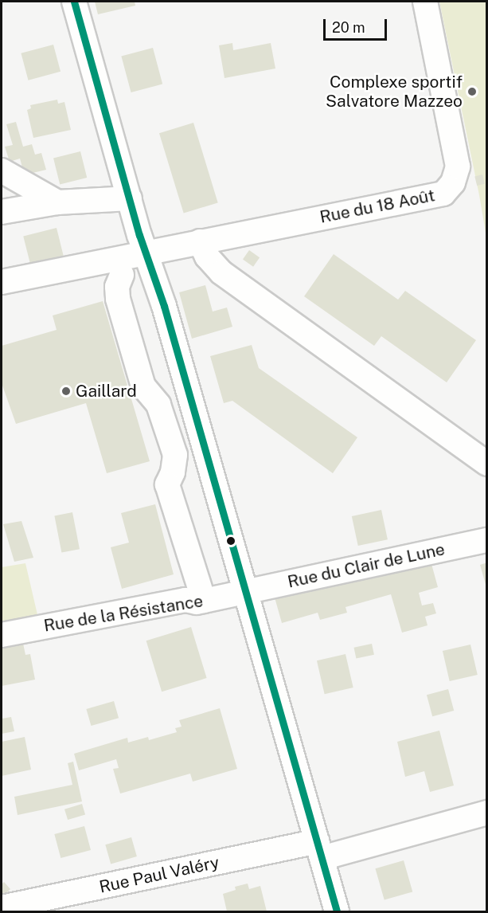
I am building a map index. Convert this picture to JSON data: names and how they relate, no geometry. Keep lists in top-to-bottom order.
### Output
{
  "streets": {
    "street": [
      "Rue du 18 Août",
      "Rue du Clair de Lune",
      "Rue de la Résistance",
      "Rue Paul Valéry"
    ]
  },
  "crossings": [
    ["Rue du Clair de Lune", "Rue de la Résistance"]
  ],
  "places": ["Complexe sportif Salvatore Mazzeo", "Gaillard"],
  "scale_bar": "20 m"
}
